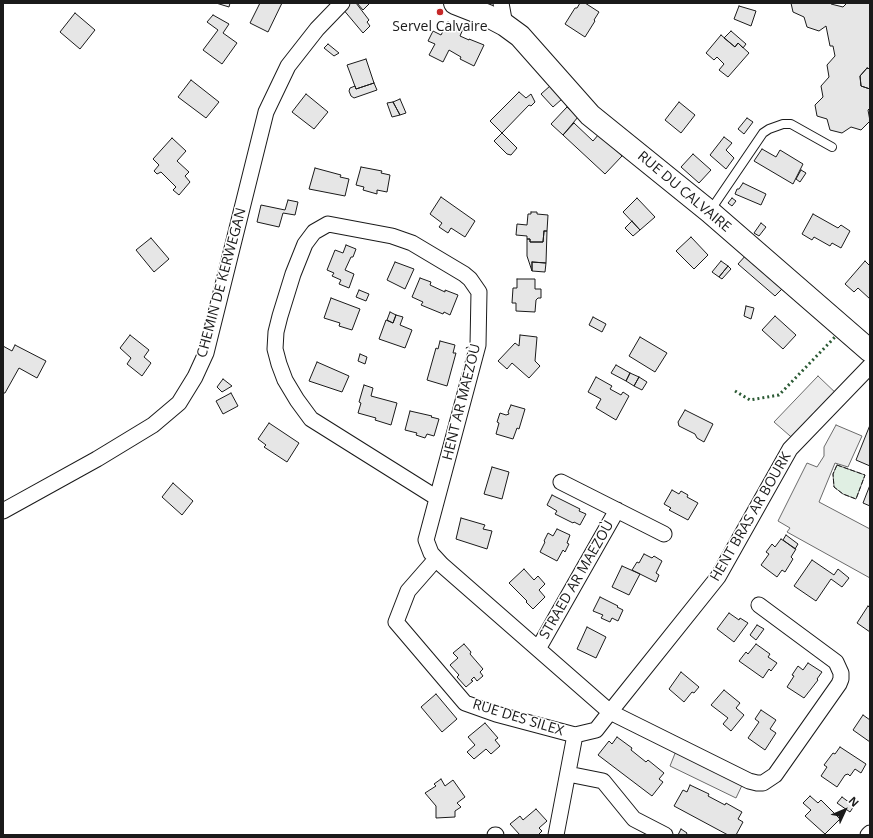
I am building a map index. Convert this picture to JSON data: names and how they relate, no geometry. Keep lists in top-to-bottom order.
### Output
{
  "streets": {
    "street": [
      "RUE DU CALVAIRE",
      "CHEMIN DE KERWEGAN",
      "HENT AR MAEZOÙ",
      "HENT BRAS AR BOURK",
      "STRAED AR MAEZOÙ",
      "RUE DES SILEX"
    ]
  },
  "crossings": [
    ["HENT AR MAEZOÙ", "HENT BRAS AR BOURK"],
    ["HENT AR MAEZOÙ", "STRAED AR MAEZOÙ"],
    ["HENT AR MAEZOÙ", "RUE DES SILEX"],
    ["HENT BRAS AR BOURK", "RUE DES SILEX"]
  ],
  "places": ["Servel Calvaire"],
  "north": "top right"
}
